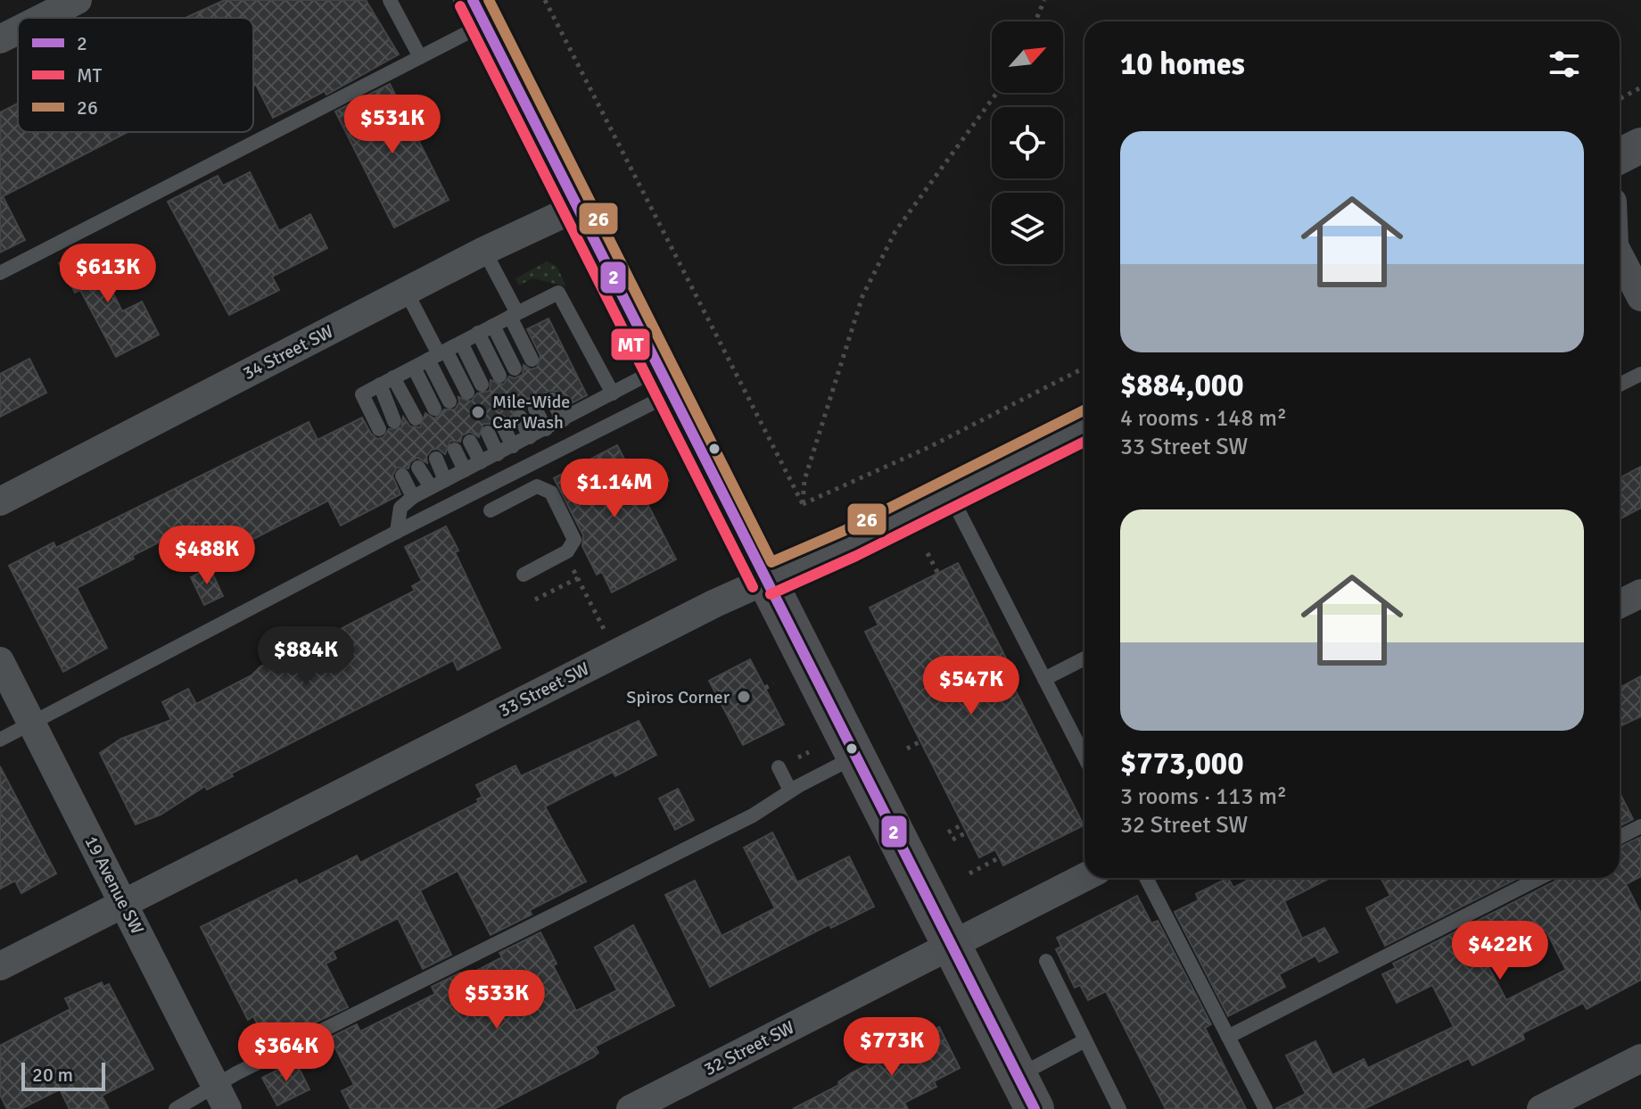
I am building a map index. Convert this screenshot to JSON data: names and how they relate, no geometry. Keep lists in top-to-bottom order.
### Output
{
  "streets": {
    "street": [
      "34 Street SW",
      "33 Street SW",
      "19 Avenue SW",
      "32 Street SW"
    ]
  },
  "crossings": [
    ["33 Street SW", "19 Avenue SW"]
  ],
  "places": ["Mile-Wide Car Wash", "Spiros Corner"],
  "lines": ["transit line 2", "transit line 26", "transit line MT"],
  "legend": ["2", "MT", "26"],
  "scale_bar": "20 m",
  "north": "top right",
  "page": {
    "heading": "10 homes",
    "price": [
      "$531K",
      "$613K",
      "$1.14M",
      "$488K",
      "$884K",
      "$547K",
      "$422K",
      "$533K",
      "$773K",
      "$364K"
    ],
    "list": [
      {
        "name": "$884,000",
        "note": "4 rooms · 148 m² · 33 Street SW"
      },
      {
        "name": "$773,000",
        "note": "3 rooms · 113 m² · 32 Street SW"
      }
    ],
    "scale": "20 m"
  }
}
